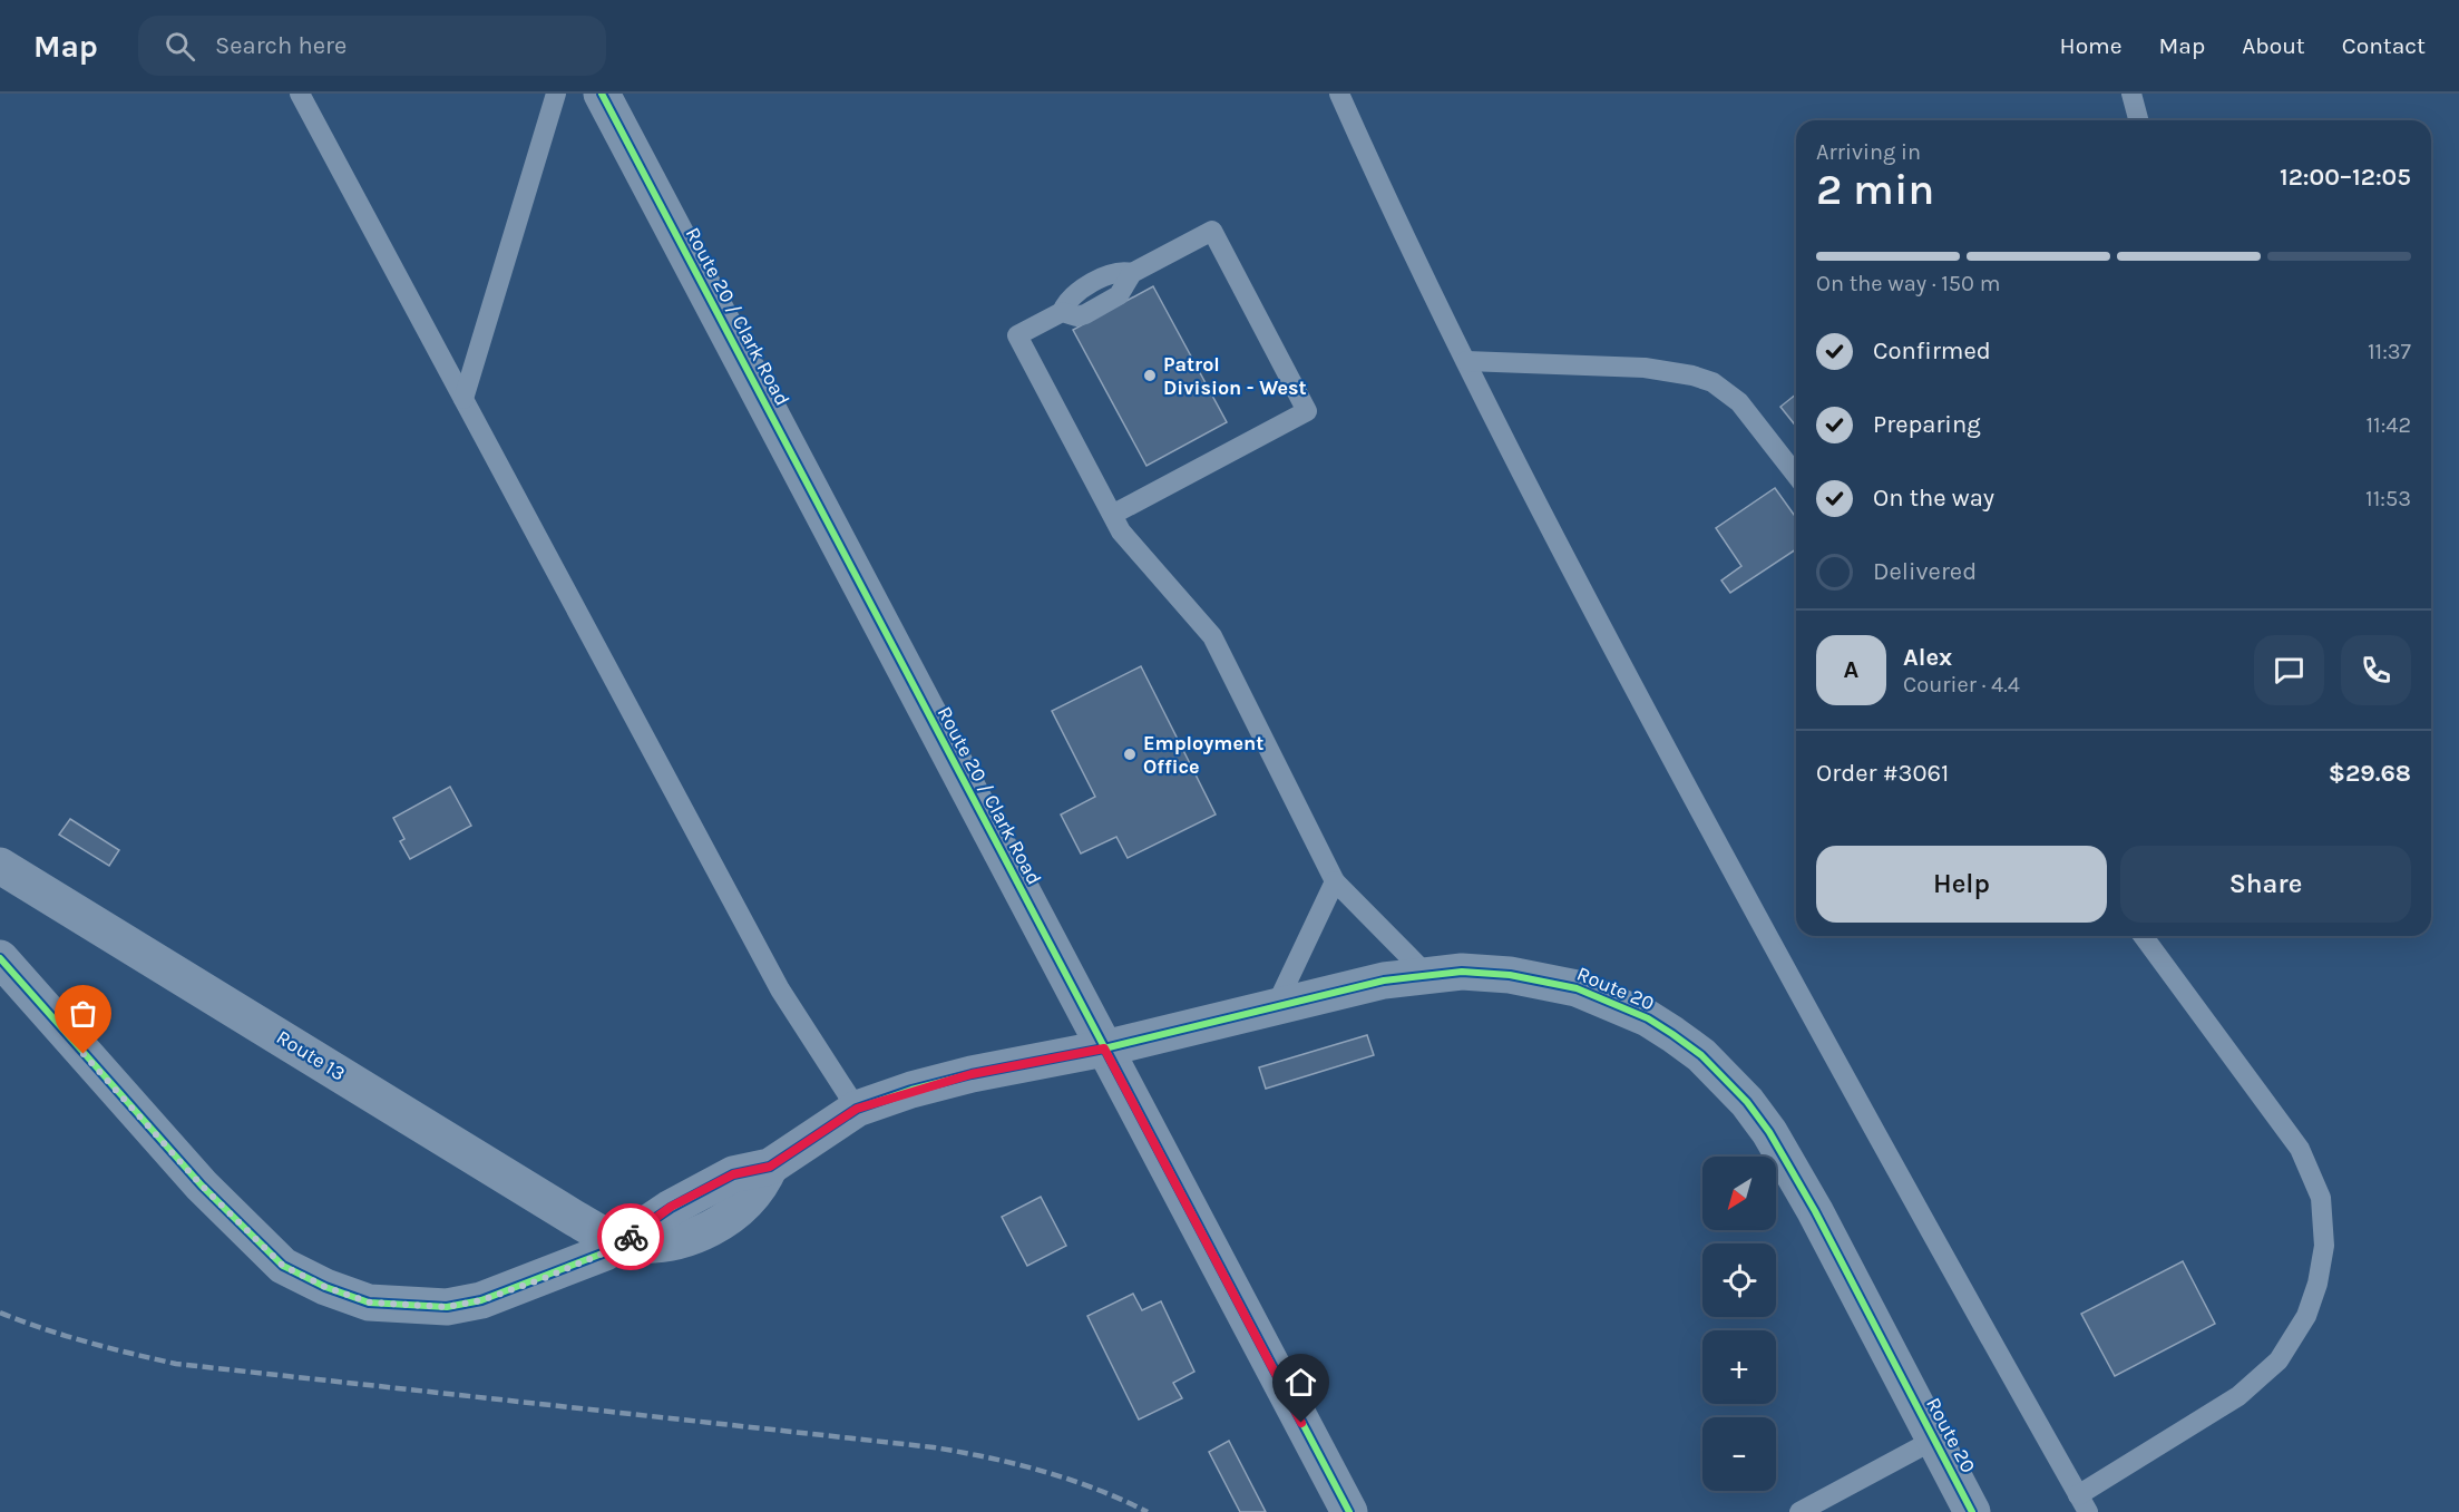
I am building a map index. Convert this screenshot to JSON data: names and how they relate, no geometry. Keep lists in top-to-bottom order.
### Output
{
  "streets": {
    "street": ["Route 20 / Clark Road", "Route 20", "Route 13"]
  },
  "crossings": [
    ["Route 20 / Clark Road", "Route 20"],
    ["Route 20 / Clark Road", "Route 13"],
    ["Route 20", "Route 13"]
  ],
  "places": ["Patrol Division - West", "Employment Office"],
  "north": "bottom left",
  "page": {
    "header": "Map",
    "search": "Search here",
    "nav": [
      "Home",
      "Map",
      "About",
      "Contact"
    ],
    "heading": ["2 min", "Arriving in", "12:00–12:05"],
    "panel": [
      "Alex",
      "Courier · 4.4",
      "Order #3061",
      "$29.68"
    ],
    "bar": "On the way · 150 m",
    "list": [
      ["Confirmed", "11:37"],
      ["Preparing", "11:42"],
      ["On the way", "11:53"],
      "Delivered"
    ],
    "round": "A",
    "buttons": ["Help", "Share"],
    "map_buttons": ["+", "−"]
  }
}
